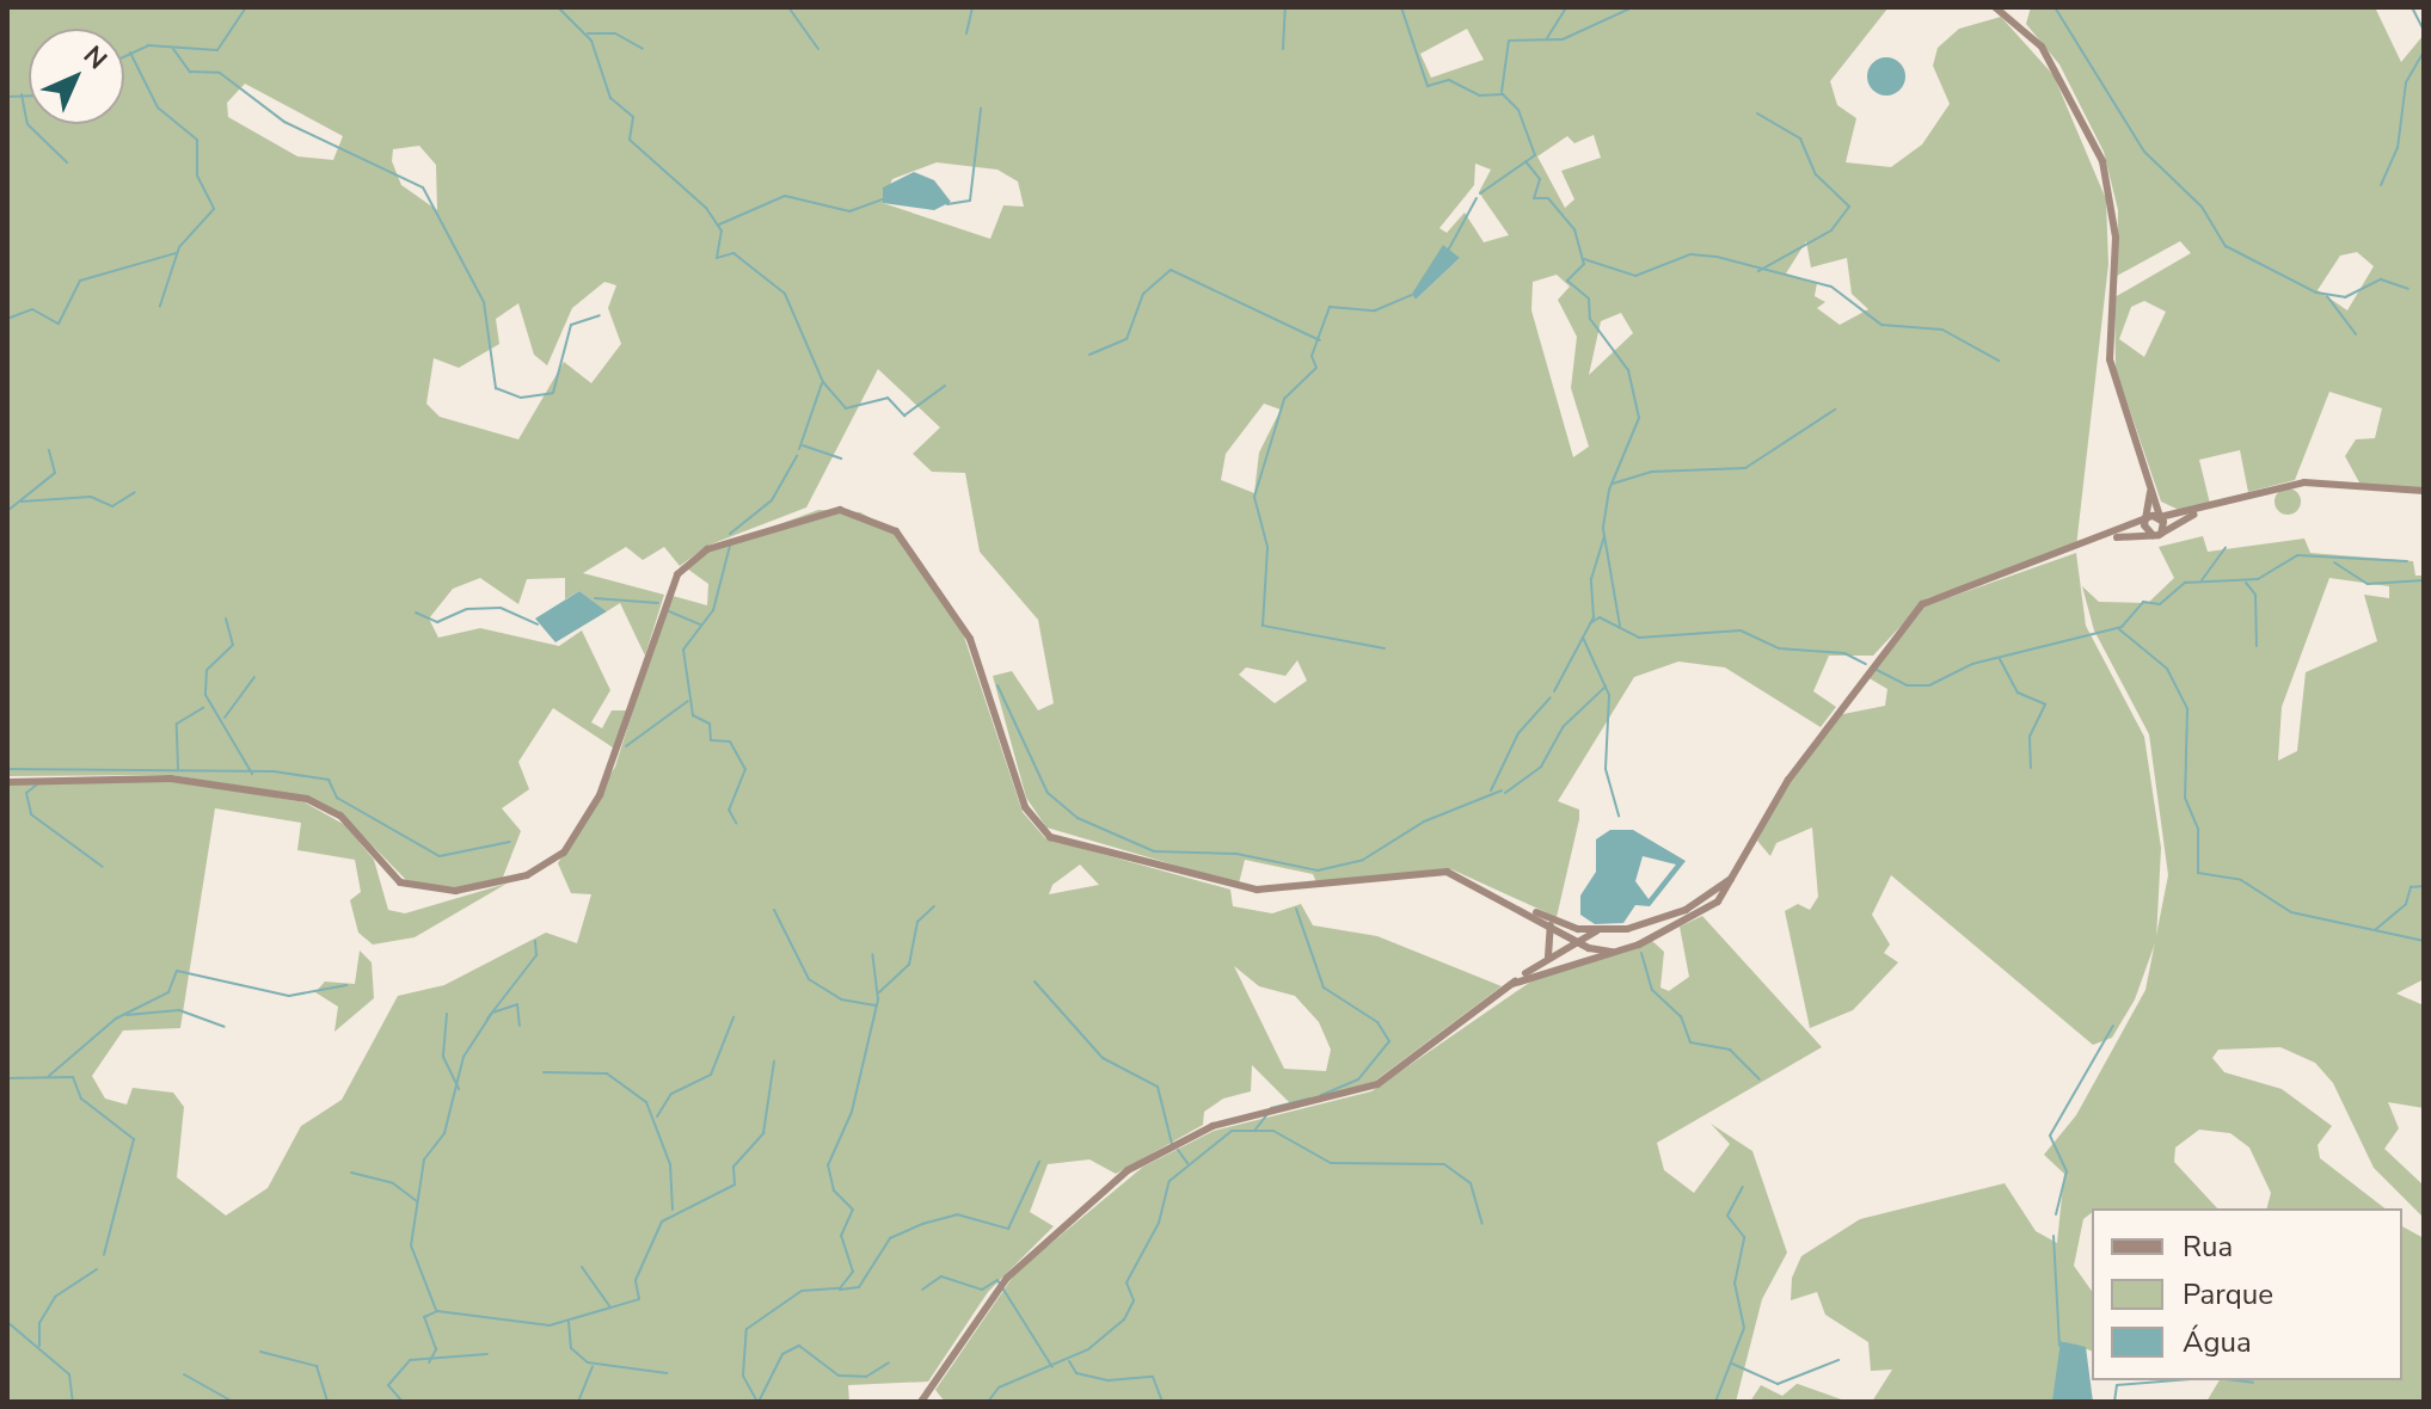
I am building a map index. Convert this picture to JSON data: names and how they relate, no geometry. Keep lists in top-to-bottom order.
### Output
{
  "legend": ["Rua", "Parque", "Água"],
  "north": "top right"
}
